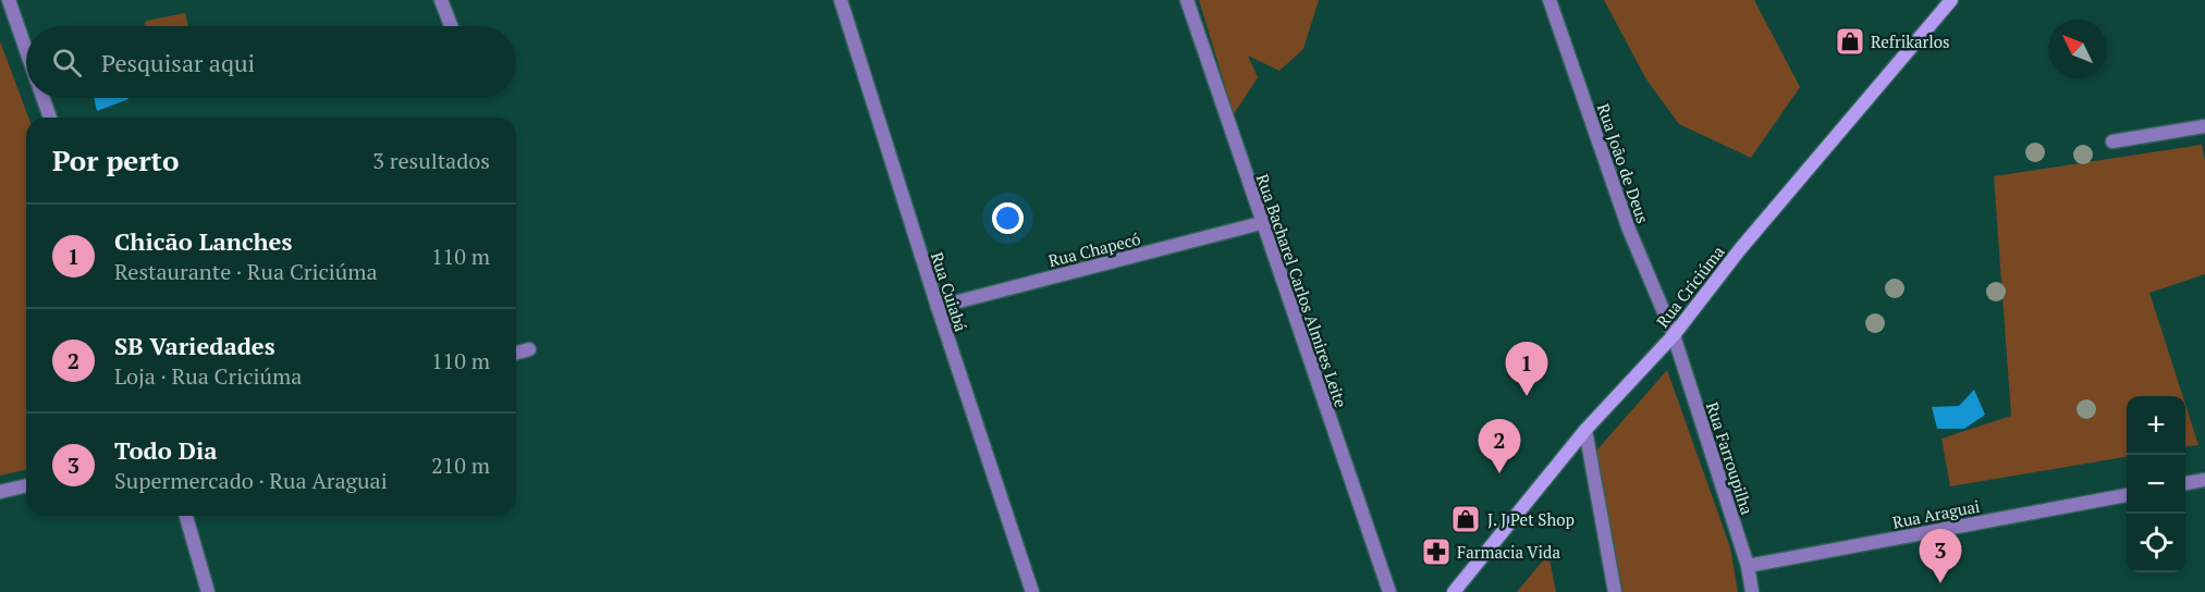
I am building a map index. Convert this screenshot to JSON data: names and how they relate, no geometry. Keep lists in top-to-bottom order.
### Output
{
  "streets": {
    "main road": ["Rua Criciúma"],
    "street": [
      "Rua João de Deus",
      "Rua Chapecó",
      "Rua Bacharel Carlos Almires Leite",
      "Rua Cuiabá",
      "Rua Farroupilha",
      "Rua Araguai"
    ]
  },
  "crossings": [
    ["Rua João de Deus", "Rua Criciúma"],
    ["Rua João de Deus", "Rua Farroupilha"],
    ["Rua Chapecó", "Rua Bacharel Carlos Almires Leite"],
    ["Rua Chapecó", "Rua Cuiabá"],
    ["Rua Criciúma", "Rua Farroupilha"],
    ["Rua Farroupilha", "Rua Araguai"]
  ],
  "places": {
    "shop": ["Refrikarlos", "J. J Pet Shop"],
    "pharmacy": ["Farmacia Vida"]
  },
  "north": "top left",
  "page": {
    "search": "Pesquisar aqui",
    "heading": ["Por perto", "3 resultados"],
    "list": [
      {
        "mark": "1",
        "name": "Chicão Lanches",
        "note": "Restaurante · Rua Criciúma",
        "value": "110 m"
      },
      {
        "mark": "2",
        "name": "SB Variedades",
        "note": "Loja · Rua Criciúma",
        "value": "110 m"
      },
      {
        "mark": "3",
        "name": "Todo Dia",
        "note": "Supermercado · Rua Araguai",
        "value": "210 m"
      }
    ],
    "pins": ["1", "2", "3"],
    "map_buttons": ["+", "−"]
  }
}
